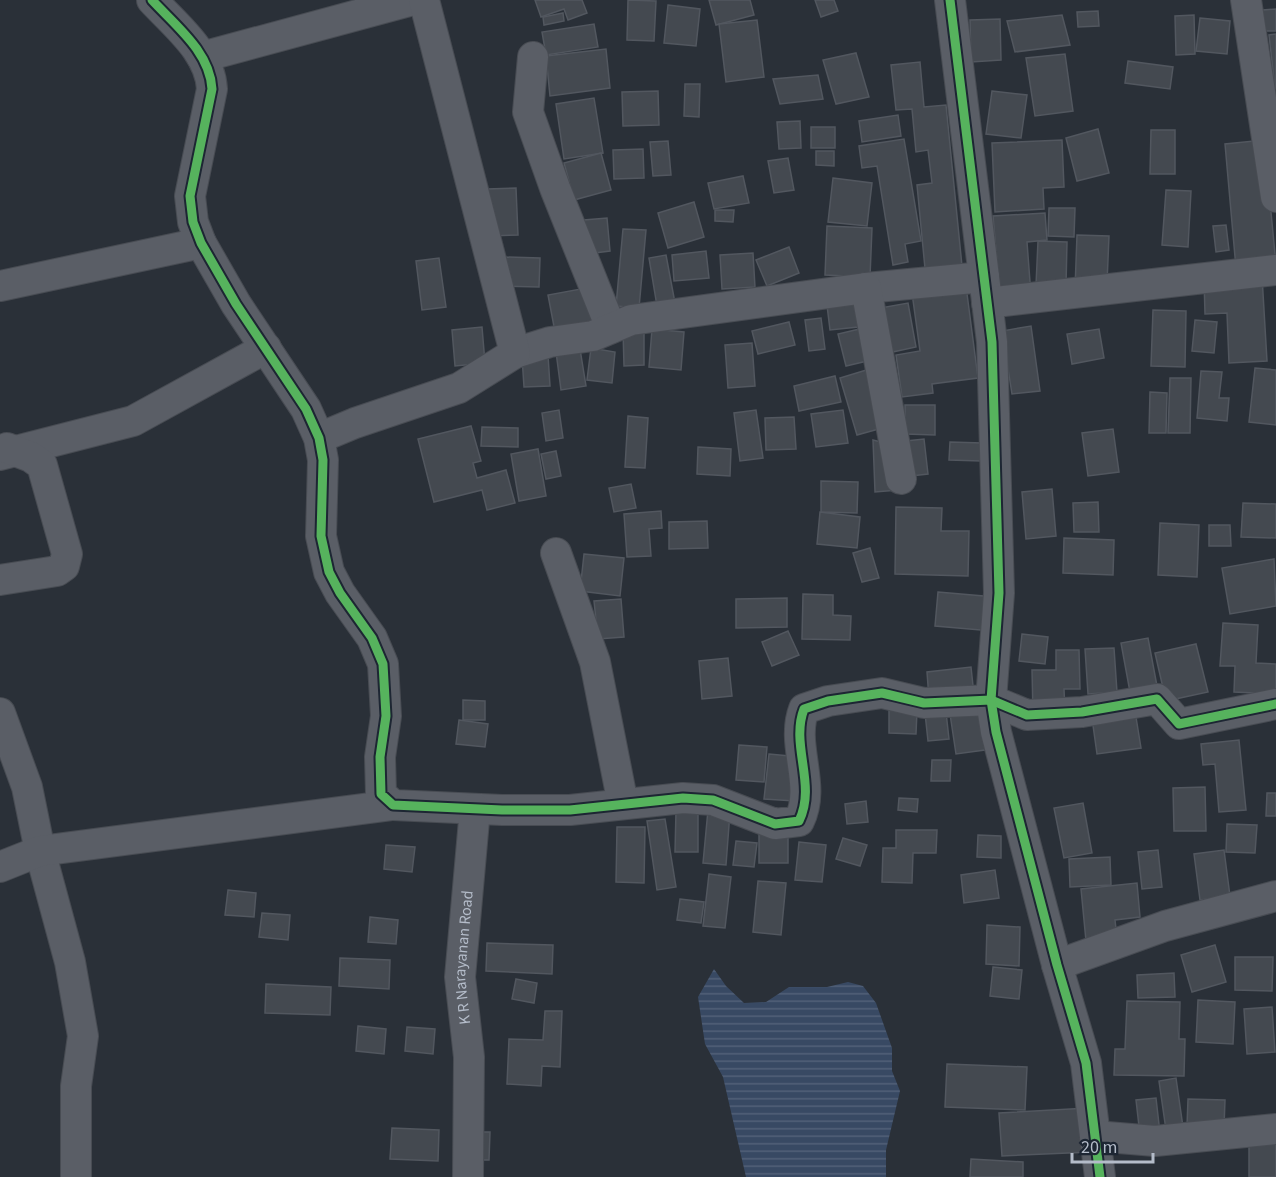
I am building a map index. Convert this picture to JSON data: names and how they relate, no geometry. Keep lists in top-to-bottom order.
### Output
{
  "streets": {
    "street": ["K R Narayanan Road"]
  },
  "scale_bar": "20 m"
}
